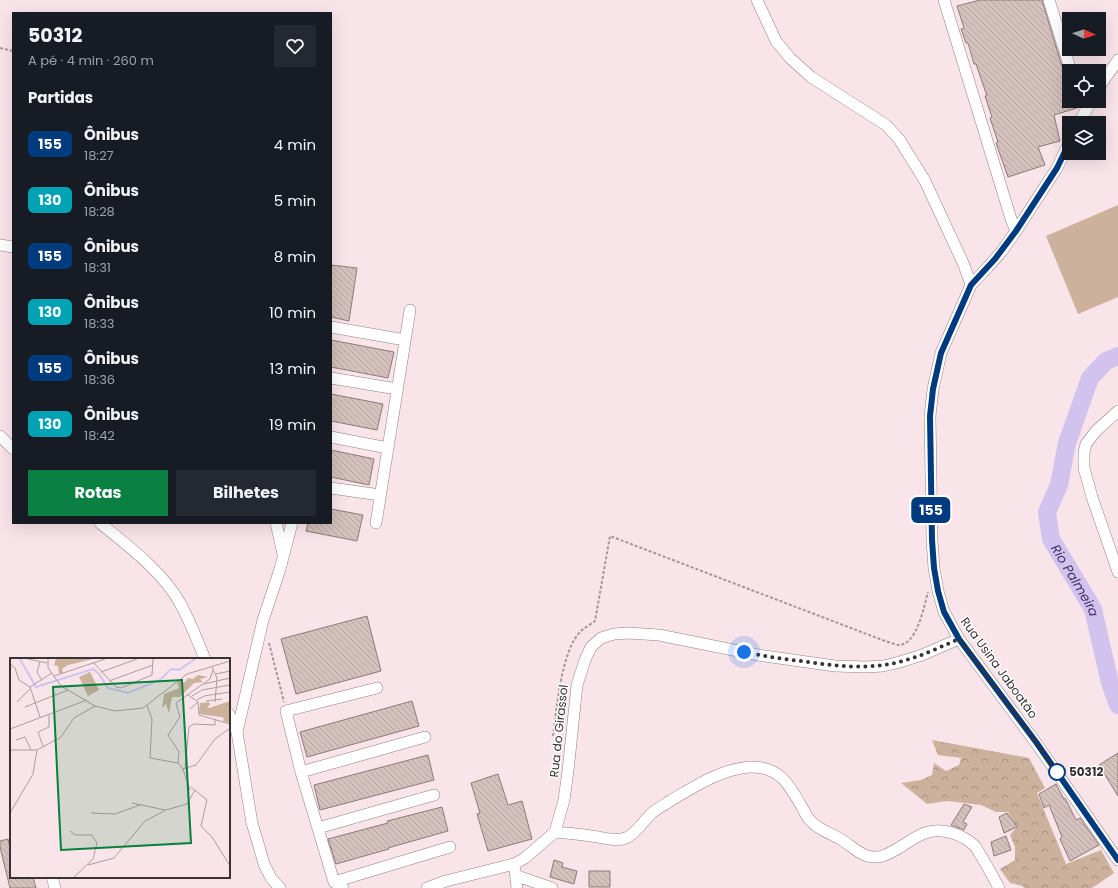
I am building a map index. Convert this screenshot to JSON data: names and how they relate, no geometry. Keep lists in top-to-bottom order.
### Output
{
  "streets": {
    "street": ["Rua Usina Jaboatão", "Rua do Girassol"]
  },
  "crossings": [
    ["Rua Usina Jaboatão", "Rua do Girassol"]
  ],
  "water": ["Rio Palmeira"],
  "places": ["50312"],
  "lines": ["bus line 155"],
  "north": "right",
  "page": {
    "on_map": "155",
    "heading": [
      ["50312", "A pé · 4 min · 260 m"],
      "Partidas"
    ],
    "list": [
      {
        "mark": "155",
        "name": "Ônibus",
        "note": "18:27",
        "value": "4 min"
      },
      {
        "mark": "130",
        "name": "Ônibus",
        "note": "18:28",
        "value": "5 min"
      },
      {
        "mark": "155",
        "name": "Ônibus",
        "note": "18:31",
        "value": "8 min"
      },
      {
        "mark": "130",
        "name": "Ônibus",
        "note": "18:33",
        "value": "10 min"
      },
      {
        "mark": "155",
        "name": "Ônibus",
        "note": "18:36",
        "value": "13 min"
      },
      {
        "mark": "130",
        "name": "Ônibus",
        "note": "18:42",
        "value": "19 min"
      }
    ],
    "buttons": ["Rotas", "Bilhetes"]
  }
}
